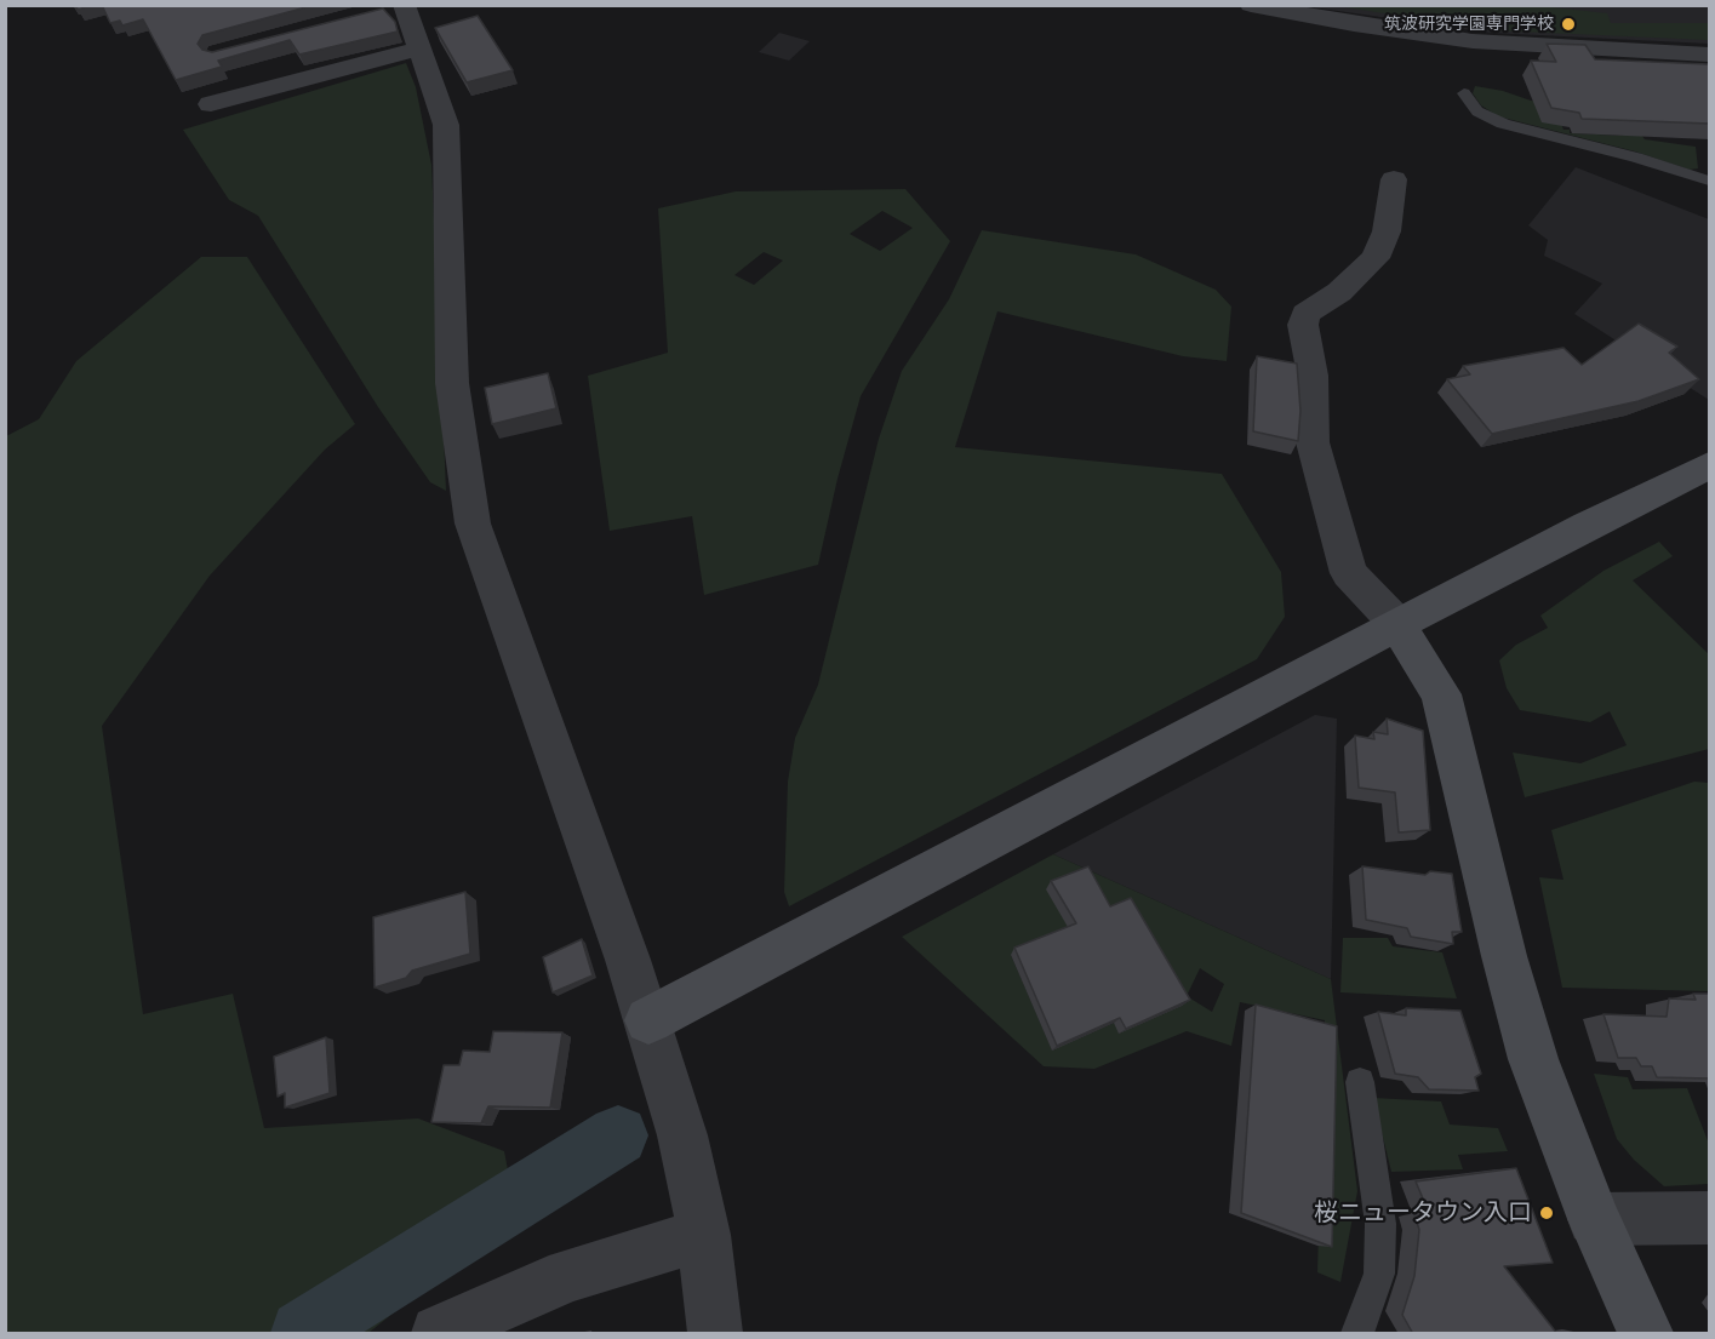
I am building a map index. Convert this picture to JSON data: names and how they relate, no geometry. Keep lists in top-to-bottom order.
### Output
{
  "places": ["筑波研究学園専門学校", "桜ニュータウン入口"]
}
